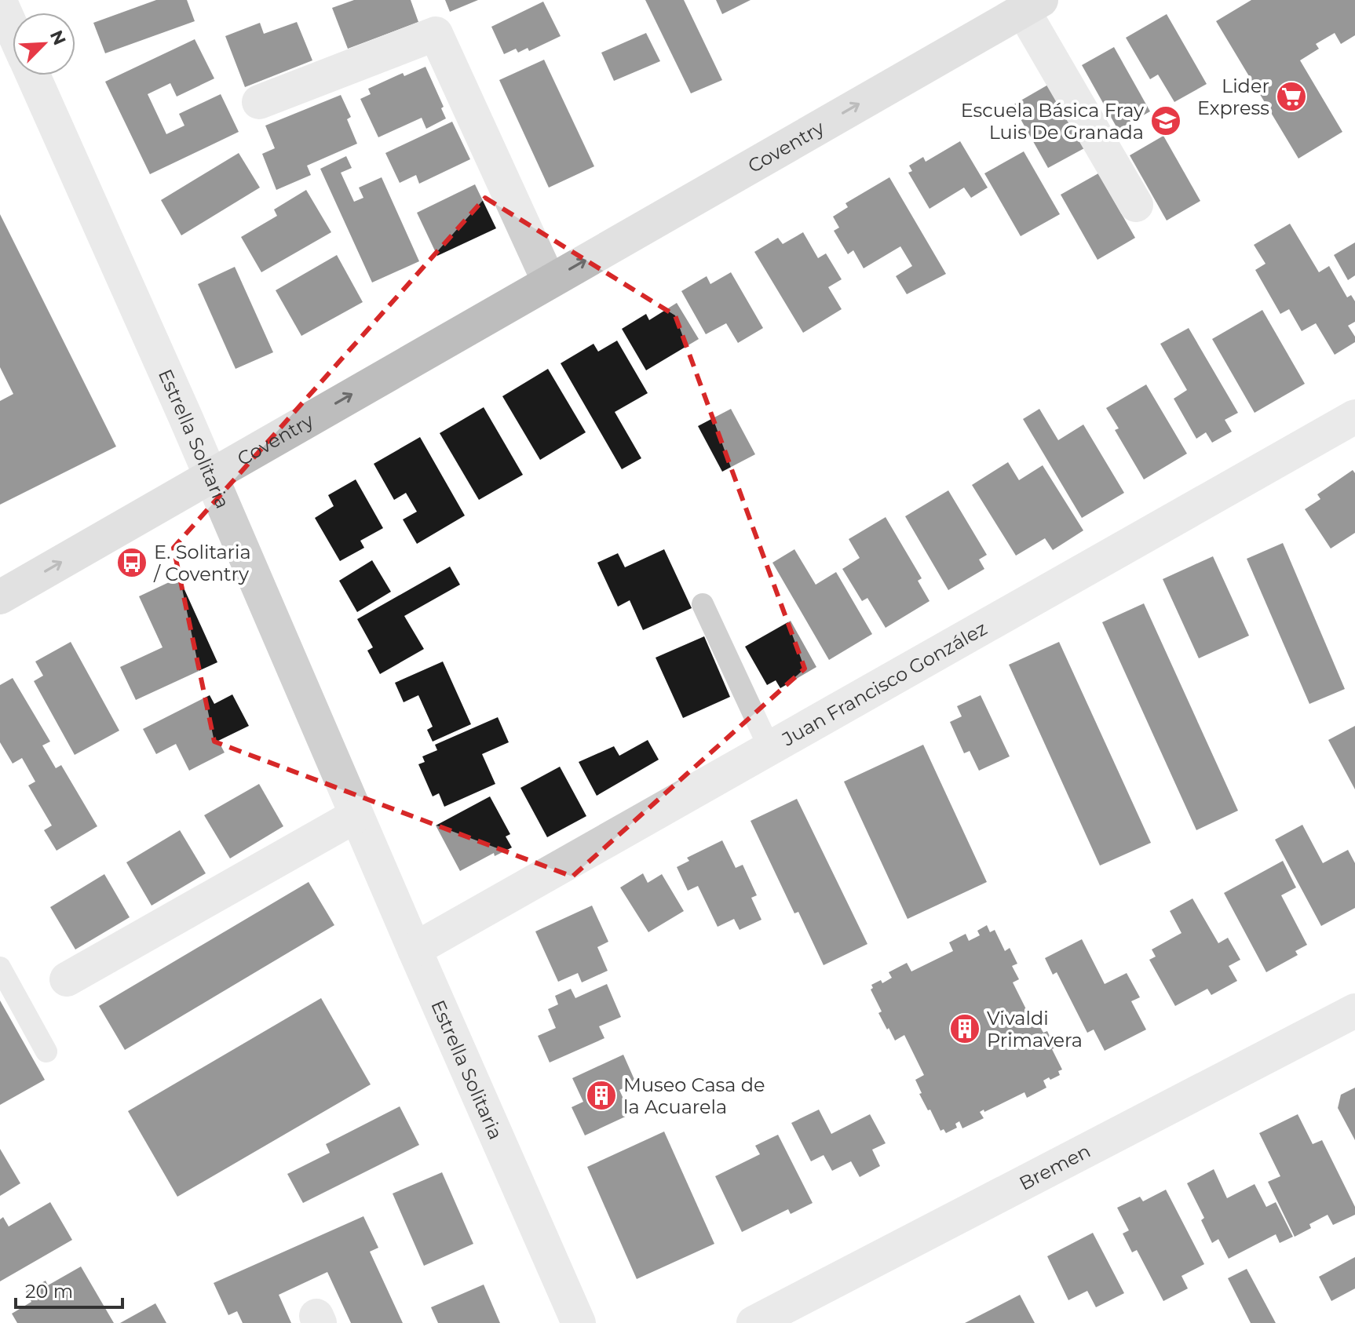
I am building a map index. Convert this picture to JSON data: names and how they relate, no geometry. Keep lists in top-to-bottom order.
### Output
{
  "streets": {
    "street": [
      "Coventry",
      "Estrella Solitaria",
      "Juan Francisco González",
      "Bremen"
    ]
  },
  "crossings": [
    ["Coventry", "Estrella Solitaria"],
    ["Estrella Solitaria", "Juan Francisco González"]
  ],
  "one_way": ["Coventry"],
  "places": {
    "supermarket": ["Lider Express"],
    "school or university": ["Escuela Básica Fray Luis De Granada"],
    "bus stop": ["E. Solitaria / Coventry"],
    "building": ["Vivaldi Primavera", "Museo Casa de la Acuarela"]
  },
  "scale_bar": "20 m",
  "north": "top right"
}
